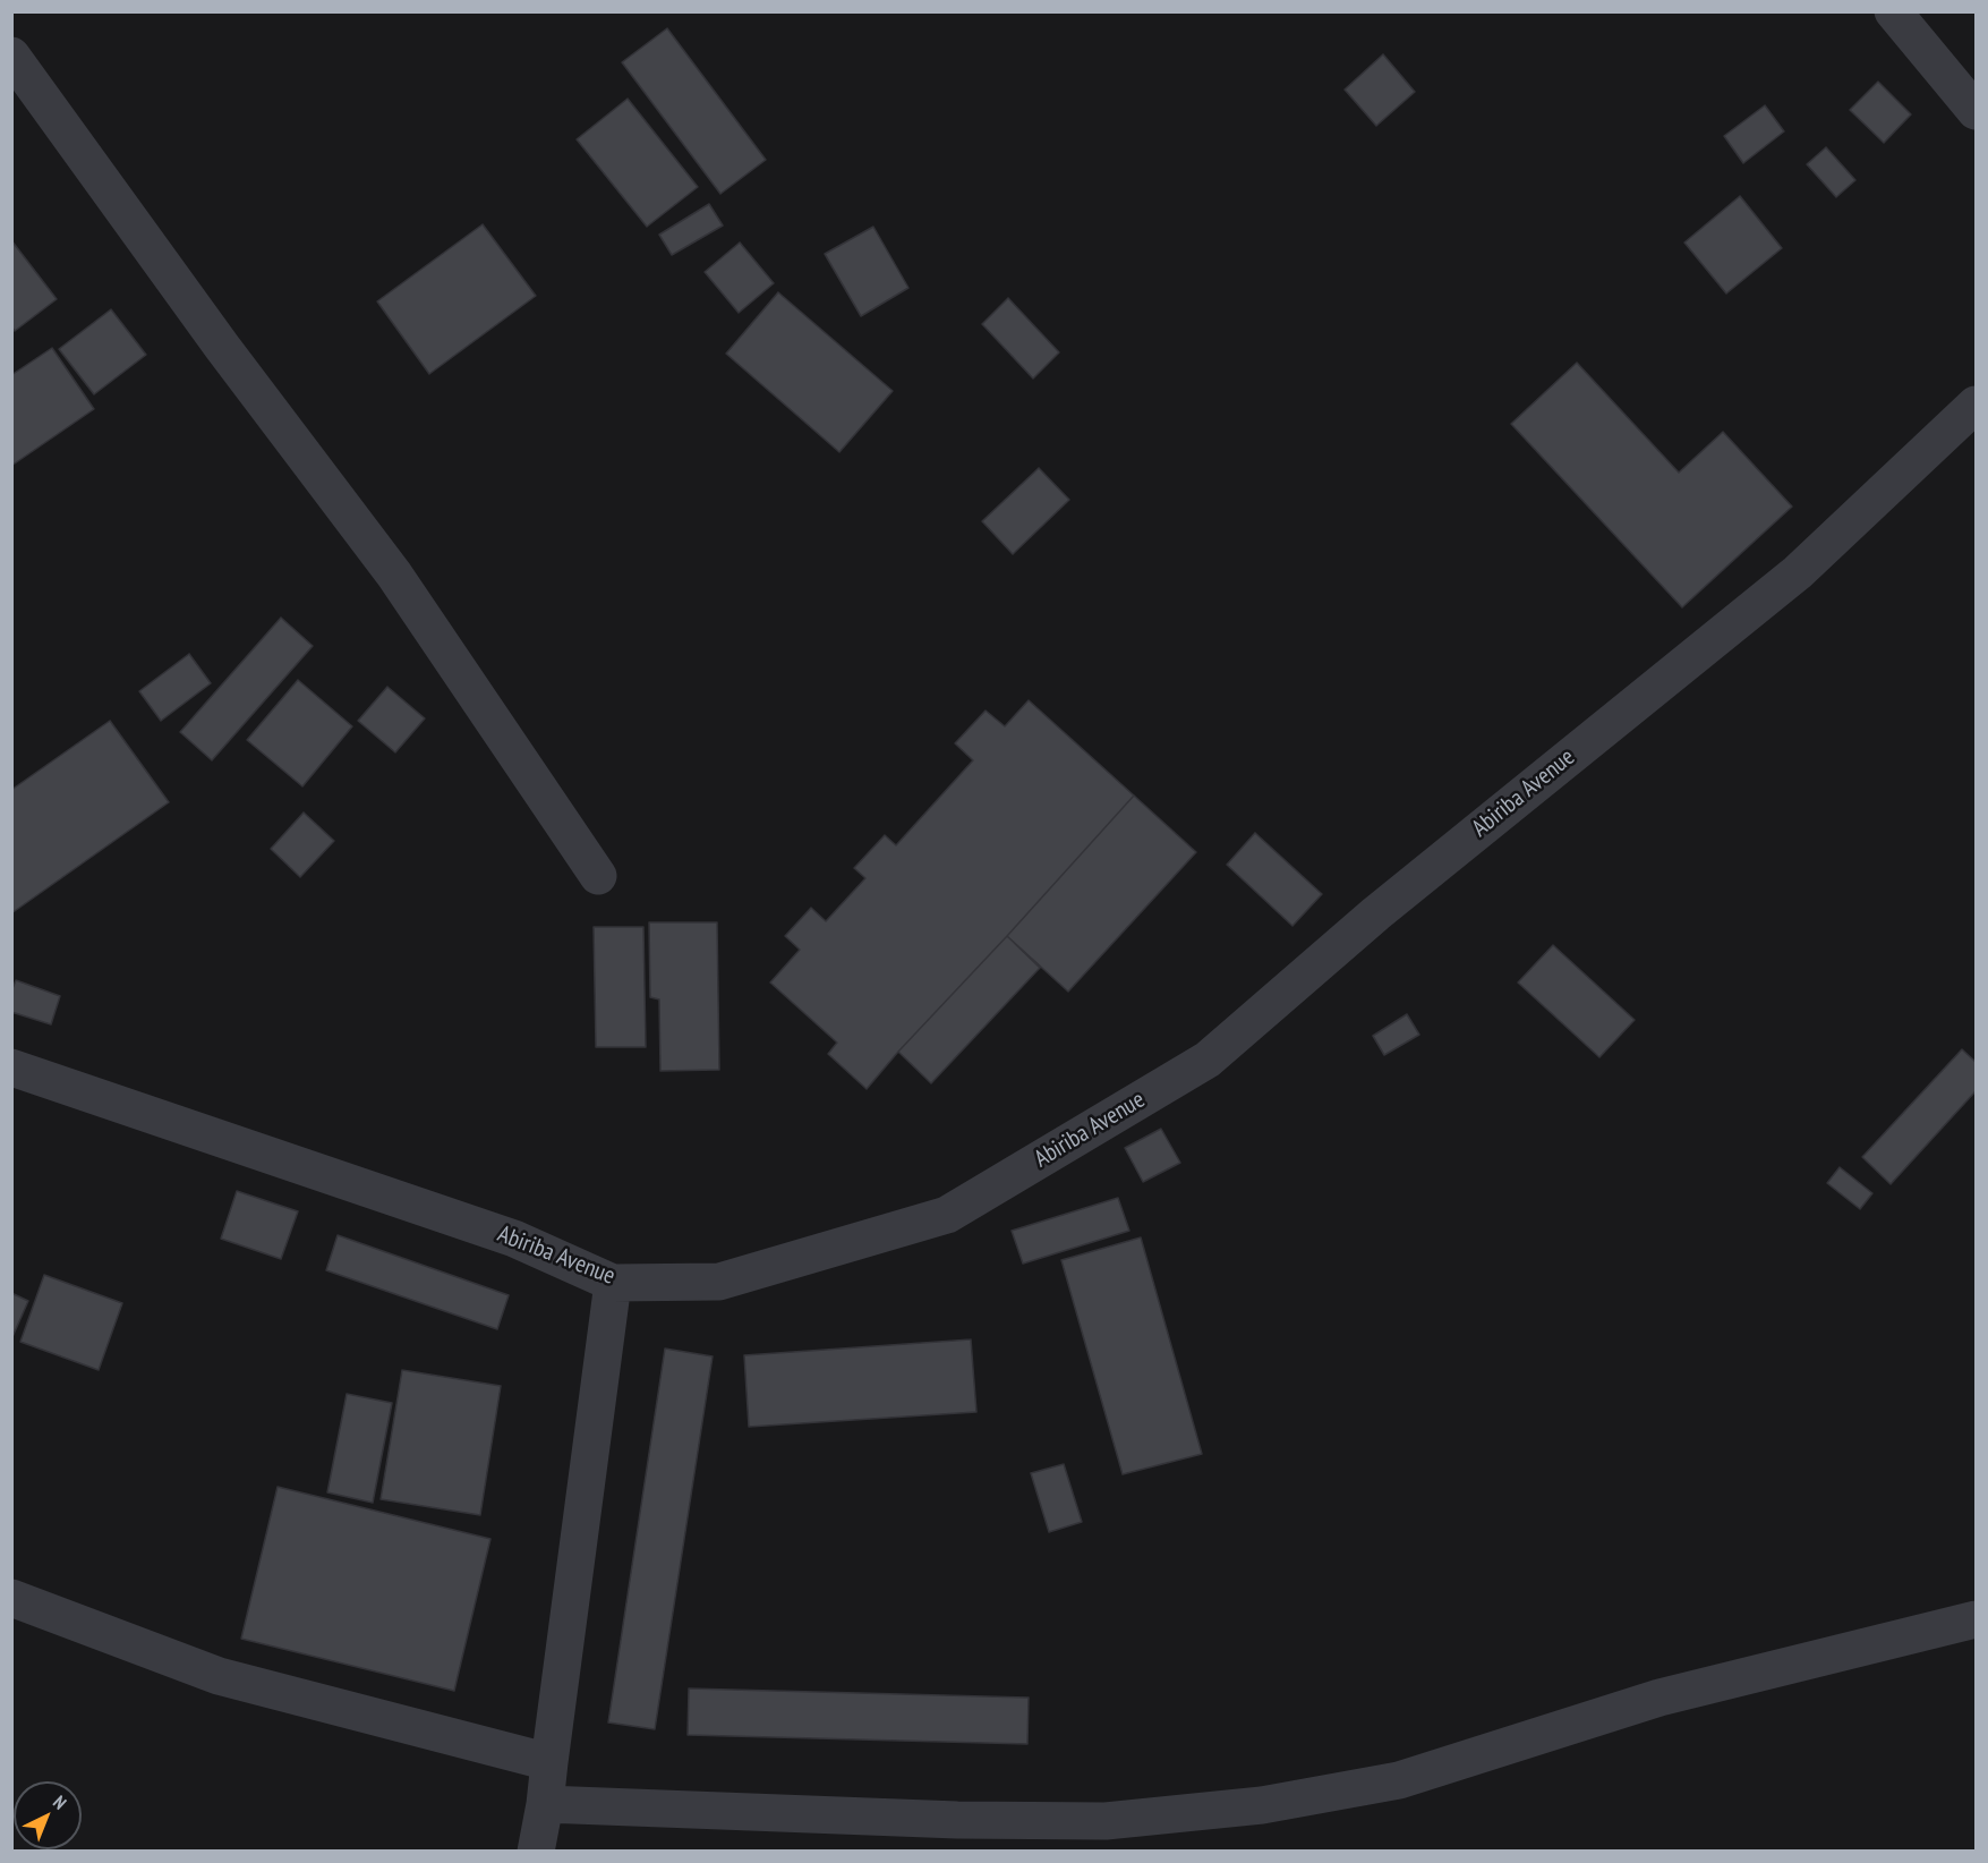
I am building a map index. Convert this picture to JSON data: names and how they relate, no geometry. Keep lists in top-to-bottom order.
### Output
{
  "streets": {
    "street": ["Abiriba Avenue"]
  },
  "north": "top right"
}
